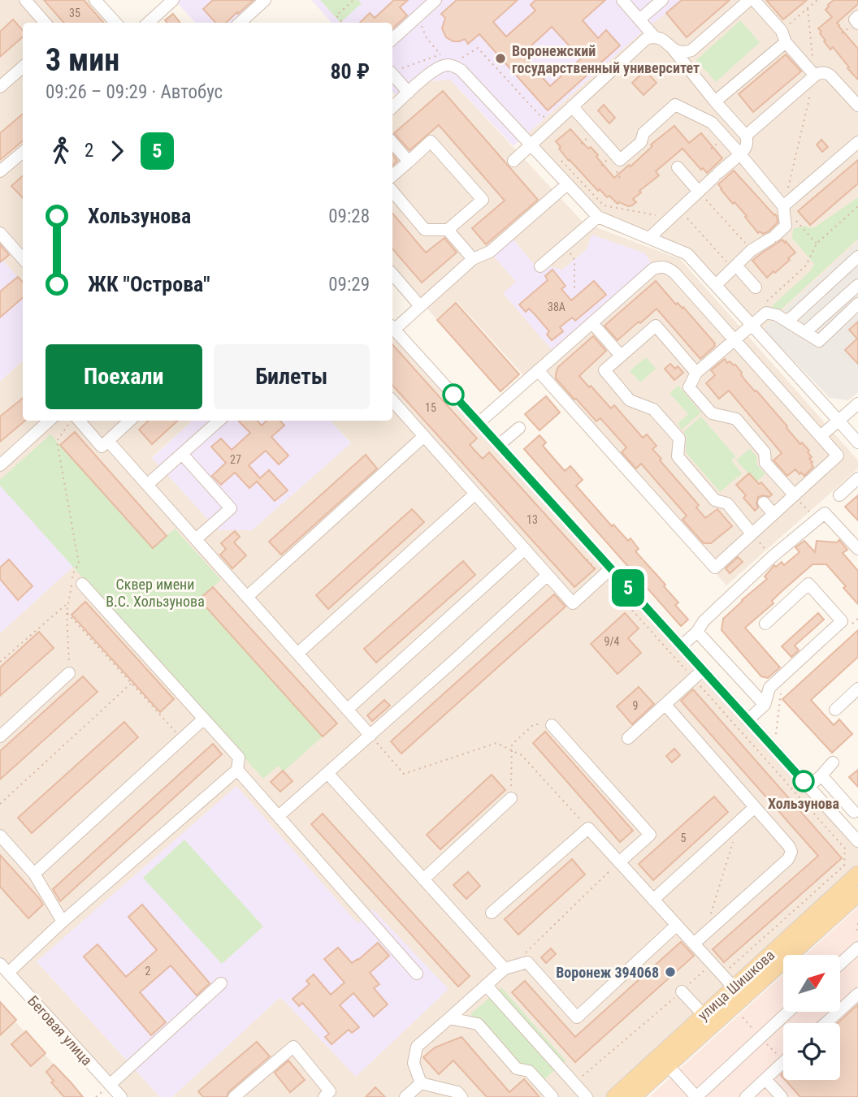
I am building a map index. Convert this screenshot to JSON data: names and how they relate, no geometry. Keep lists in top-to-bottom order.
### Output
{
  "streets": {
    "main road": ["улица Шишкова"],
    "street": ["Беговая улица"]
  },
  "parks": ["Сквер имени В.С. Хользунова"],
  "places": ["Воронежский государственный университет", "Хользунова", "Воронеж 394068"],
  "lines": ["bus line 5"],
  "house_numbers": [
    "35",
    "38А",
    "15",
    "27",
    "13",
    "9/4",
    "9",
    "5",
    "2"
  ],
  "north": "top right",
  "page": {
    "on_map": "5",
    "heading": ["3 мин", "09:26 – 09:29 · Автобус", "80 ₽"],
    "legs": ["2", "5"],
    "list": [
      {
        "name": "Хользунова",
        "value": "09:28"
      },
      {
        "name": "ЖК \"Острова\"",
        "value": "09:29"
      }
    ],
    "buttons": ["Поехали", "Билеты"]
  }
}
